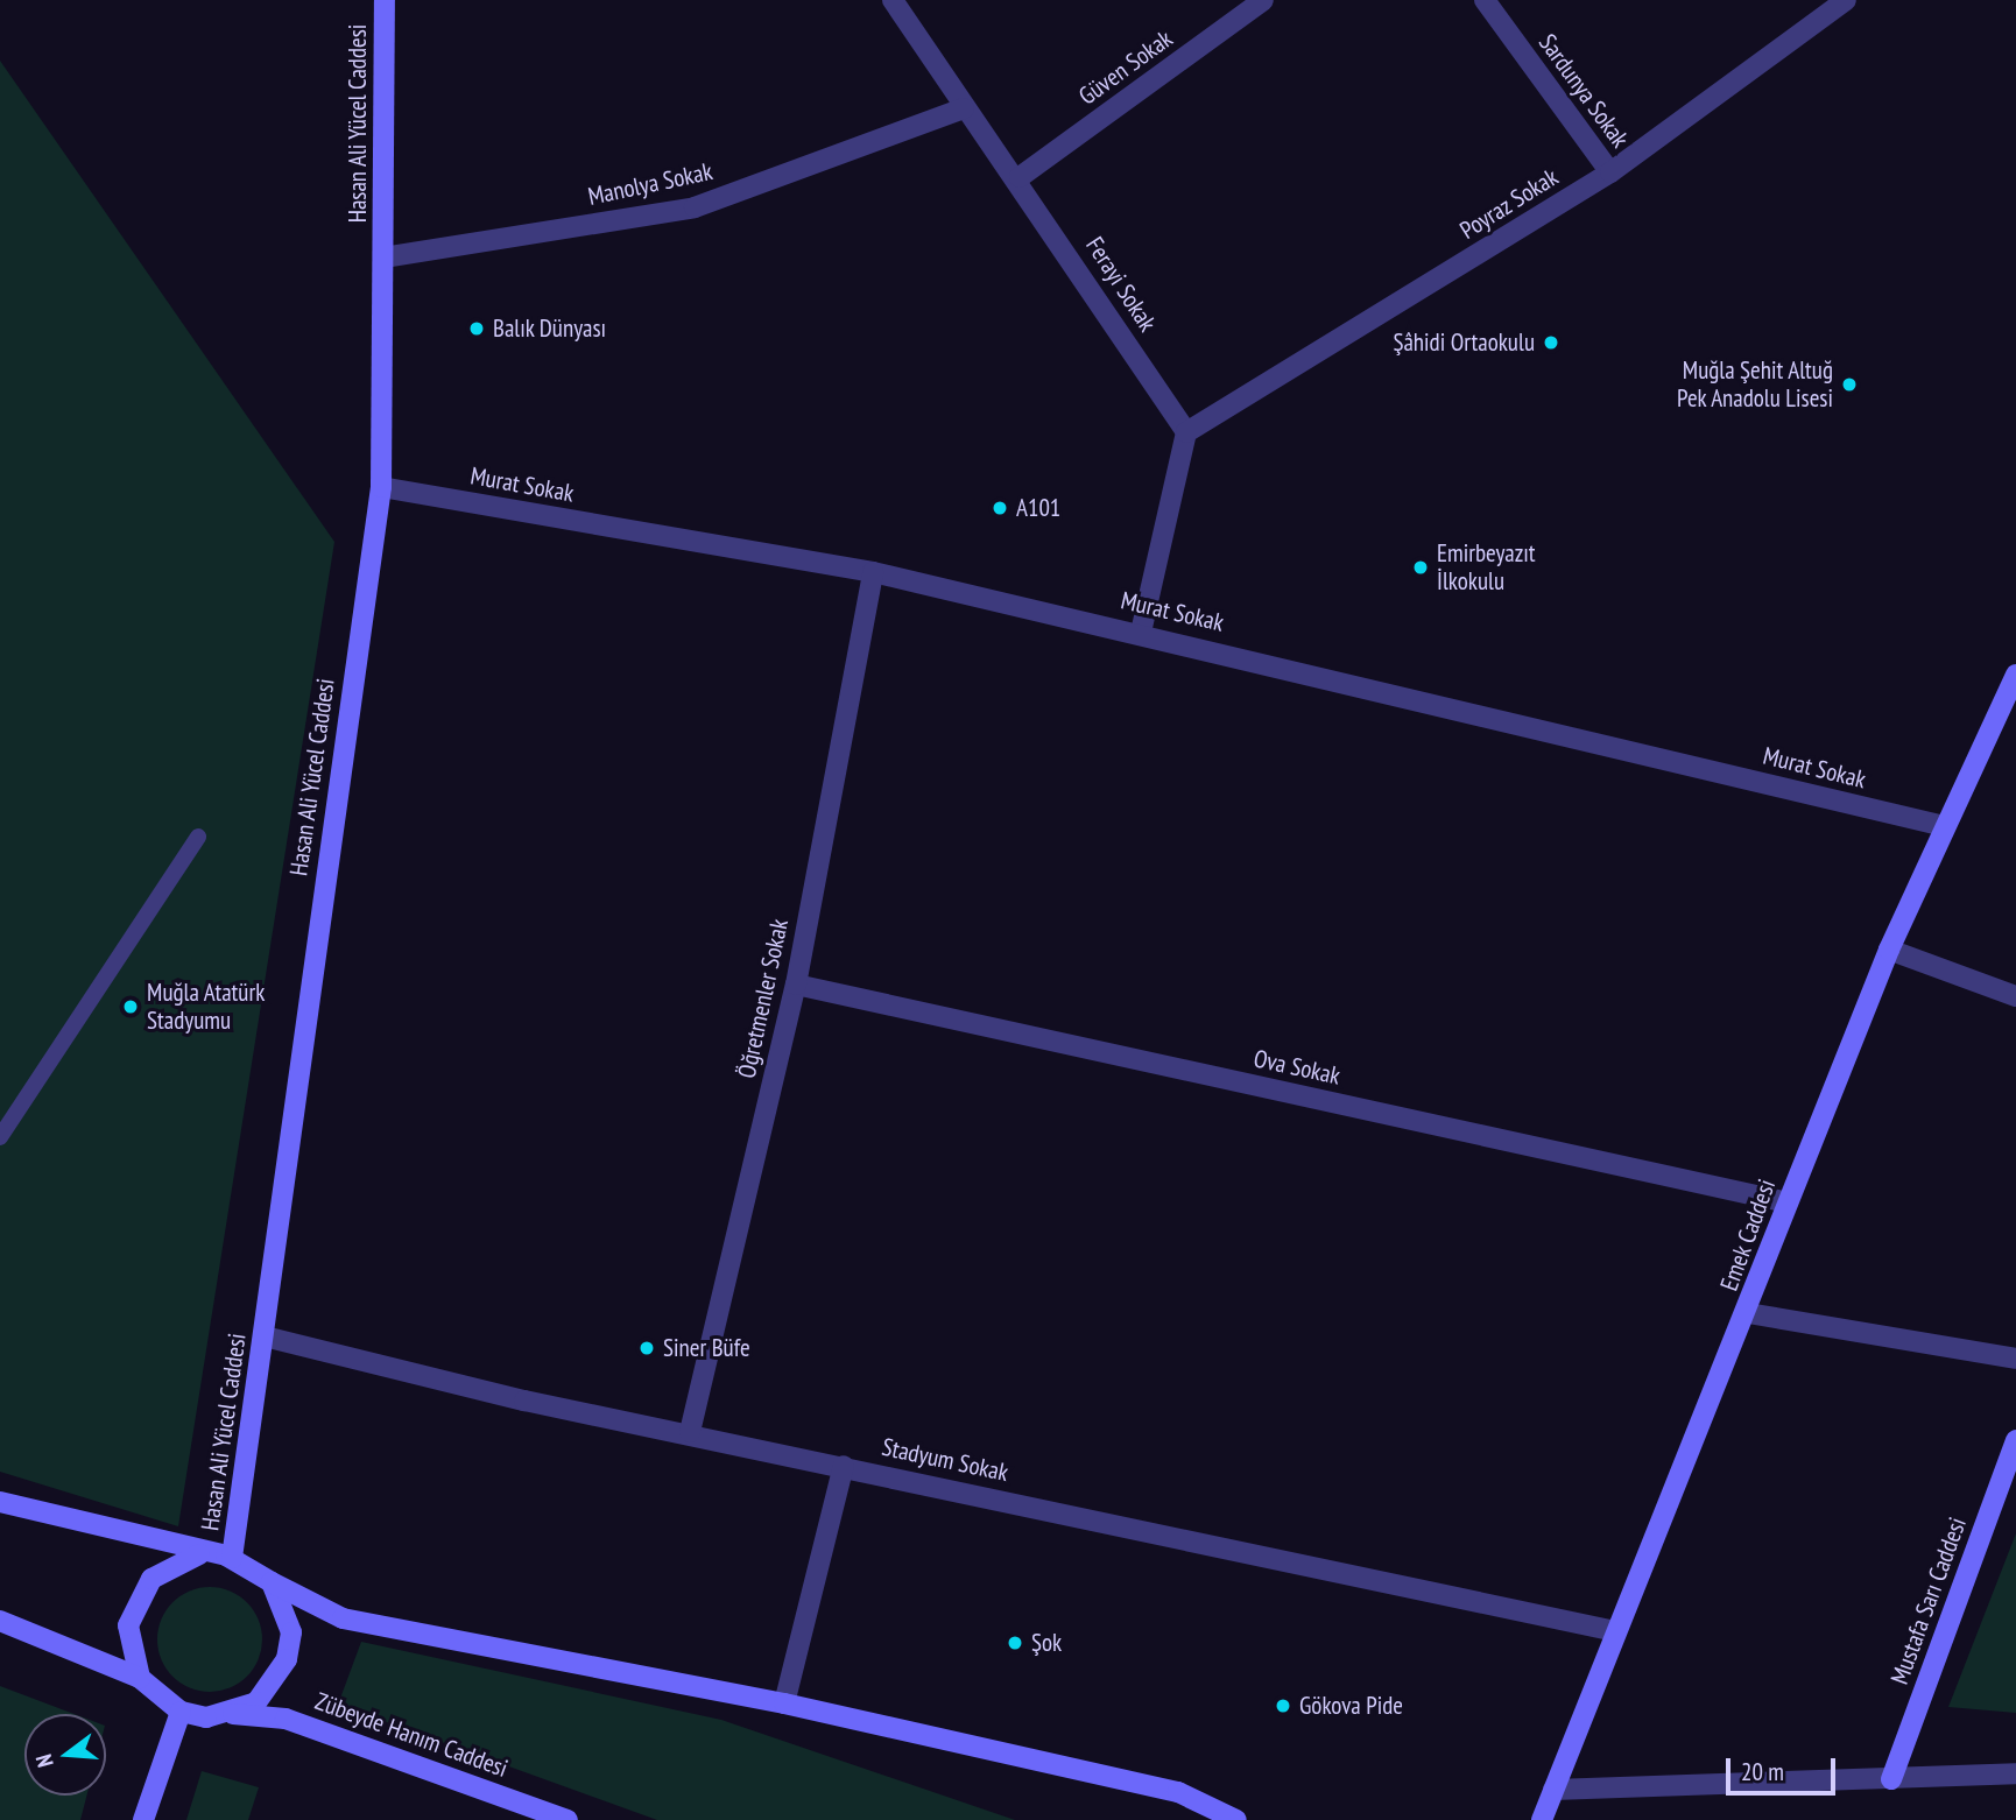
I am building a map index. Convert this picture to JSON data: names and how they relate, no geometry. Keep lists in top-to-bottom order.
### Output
{
  "streets": {
    "main road": [
      "Hasan Ali Yücel Caddesi",
      "Emek Caddesi",
      "Mustafa Sarı Caddesi",
      "Zübeyde Hanım Caddesi"
    ],
    "street": [
      "Güven Sokak",
      "Sardunya Sokak",
      "Manolya Sokak",
      "Poyraz Sokak",
      "Ferayi Sokak",
      "Murat Sokak",
      "Öğretmenler Sokak",
      "Ova Sokak",
      "Stadyum Sokak"
    ]
  },
  "crossings": [
    ["Güven Sokak", "Ferayi Sokak"],
    ["Sardunya Sokak", "Poyraz Sokak"],
    ["Hasan Ali Yücel Caddesi", "Manolya Sokak"],
    ["Hasan Ali Yücel Caddesi", "Murat Sokak"],
    ["Hasan Ali Yücel Caddesi", "Stadyum Sokak"],
    ["Hasan Ali Yücel Caddesi", "Zübeyde Hanım Caddesi"],
    ["Manolya Sokak", "Ferayi Sokak"],
    ["Poyraz Sokak", "Ferayi Sokak"],
    ["Murat Sokak", "Öğretmenler Sokak"],
    ["Murat Sokak", "Emek Caddesi"],
    ["Öğretmenler Sokak", "Ova Sokak"],
    ["Öğretmenler Sokak", "Stadyum Sokak"],
    ["Ova Sokak", "Emek Caddesi"],
    ["Emek Caddesi", "Stadyum Sokak"]
  ],
  "places": [
    "Balık Dünyası",
    "Şâhidi Ortaokulu",
    "Muğla Şehit Altuğ Pek Anadolu Lisesi",
    "A101",
    "Emirbeyazıt İlkokulu",
    "Muğla Atatürk Stadyumu",
    "Siner Büfe",
    "Şok",
    "Gökova Pide"
  ],
  "scale_bar": "20 m",
  "north": "left"
}
